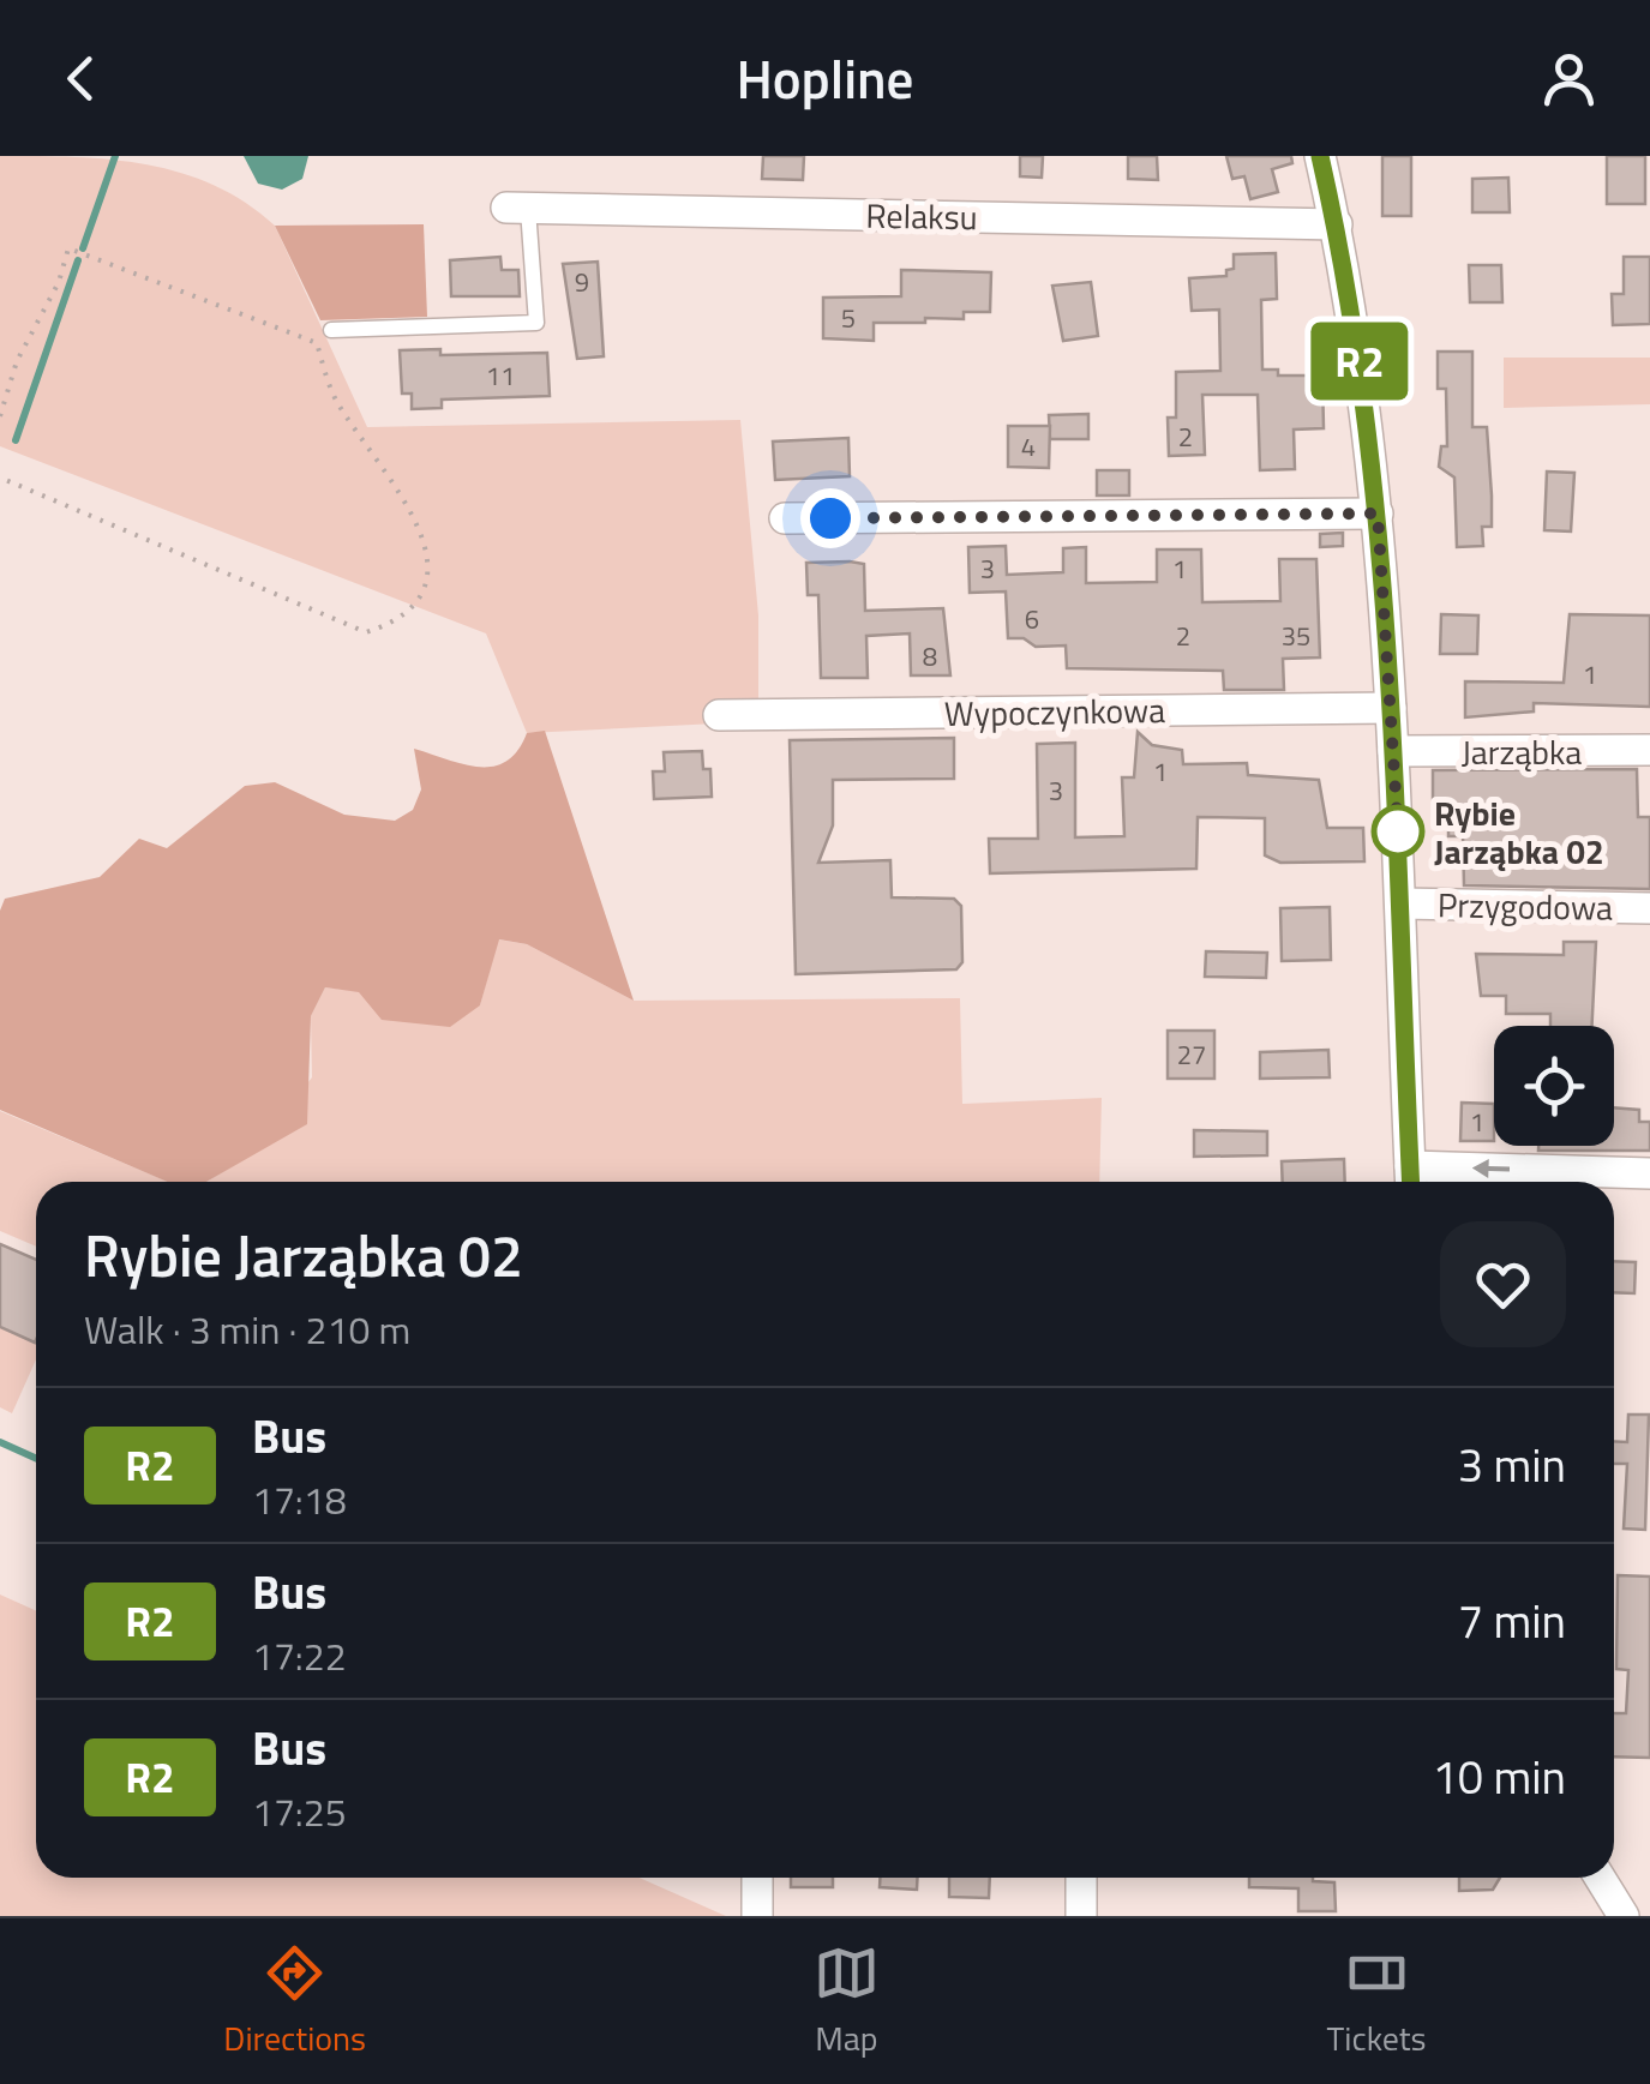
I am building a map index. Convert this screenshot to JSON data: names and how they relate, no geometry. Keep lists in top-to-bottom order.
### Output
{
  "streets": {
    "street": [
      "Relaksu",
      "Wypoczynkowa",
      "Jarząbka",
      "Przygodowa"
    ]
  },
  "places": ["Rybie Jarząbka 02"],
  "lines": ["bus line R2"],
  "house_numbers": [
    "9",
    "5",
    "11",
    "2",
    "4",
    "3",
    "1",
    "6",
    "2",
    "35",
    "8",
    "1",
    "1",
    "3",
    "27",
    "1"
  ],
  "page": {
    "header": "Hopline",
    "on_map": "R2",
    "heading": ["Rybie Jarząbka 02", "Walk · 3 min · 210 m"],
    "list": [
      {
        "mark": "R2",
        "name": "Bus",
        "note": "17:18",
        "value": "3 min"
      },
      {
        "mark": "R2",
        "name": "Bus",
        "note": "17:22",
        "value": "7 min"
      },
      {
        "mark": "R2",
        "name": "Bus",
        "note": "17:25",
        "value": "10 min"
      }
    ],
    "tabs": ["Directions", "Map", "Tickets"]
  }
}
